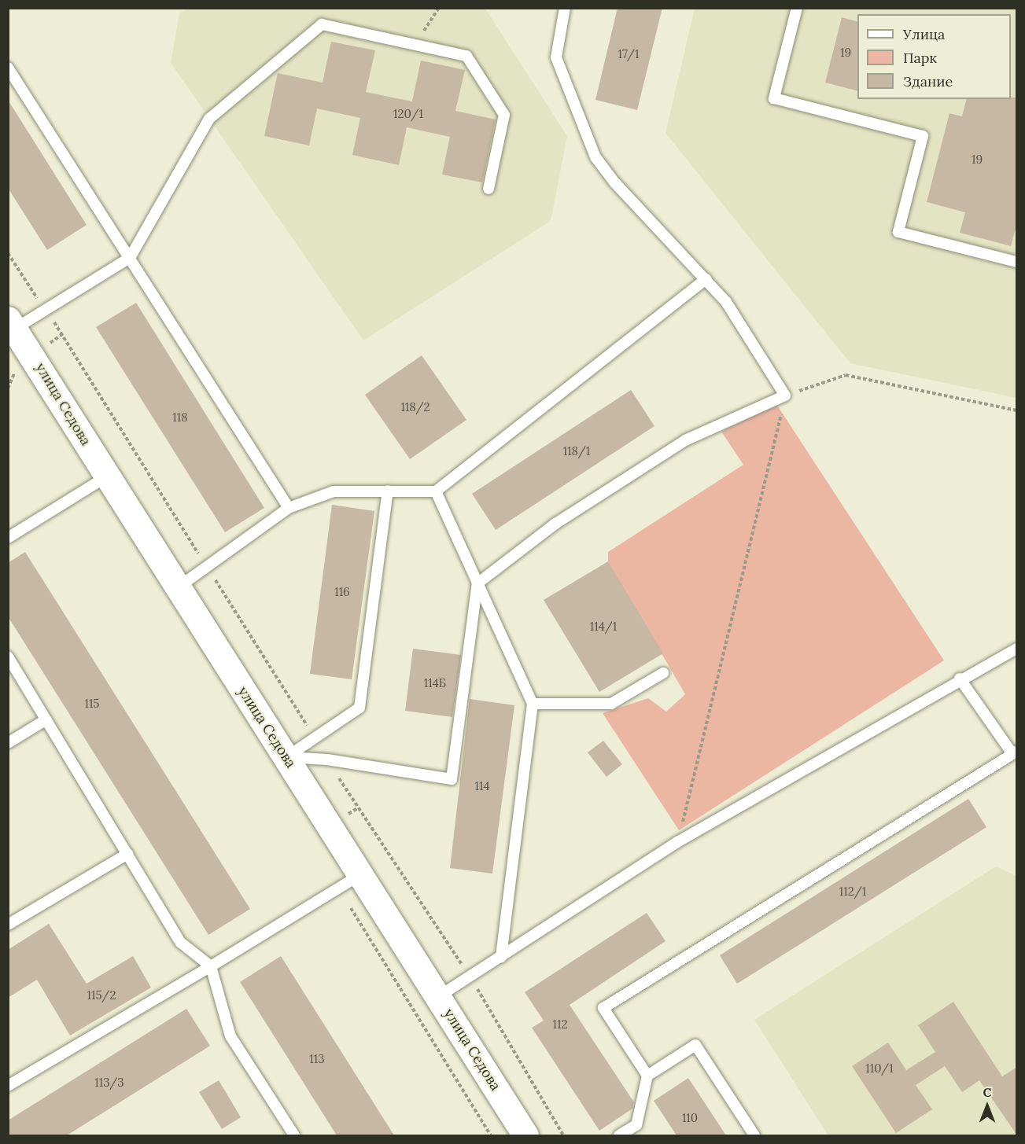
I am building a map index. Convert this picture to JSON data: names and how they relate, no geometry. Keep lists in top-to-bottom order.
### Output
{
  "streets": {
    "main road": ["улица Седова"]
  },
  "house_numbers": [
    "19",
    "17/1",
    "120/1",
    "19",
    "118/2",
    "118",
    "118/1",
    "116",
    "114/1",
    "114Б",
    "115",
    "114",
    "112/1",
    "115/2",
    "112",
    "113",
    "110/1",
    "113/3",
    "110"
  ],
  "legend": ["Улица", "Парк", "Здание"],
  "north": "top"
}
